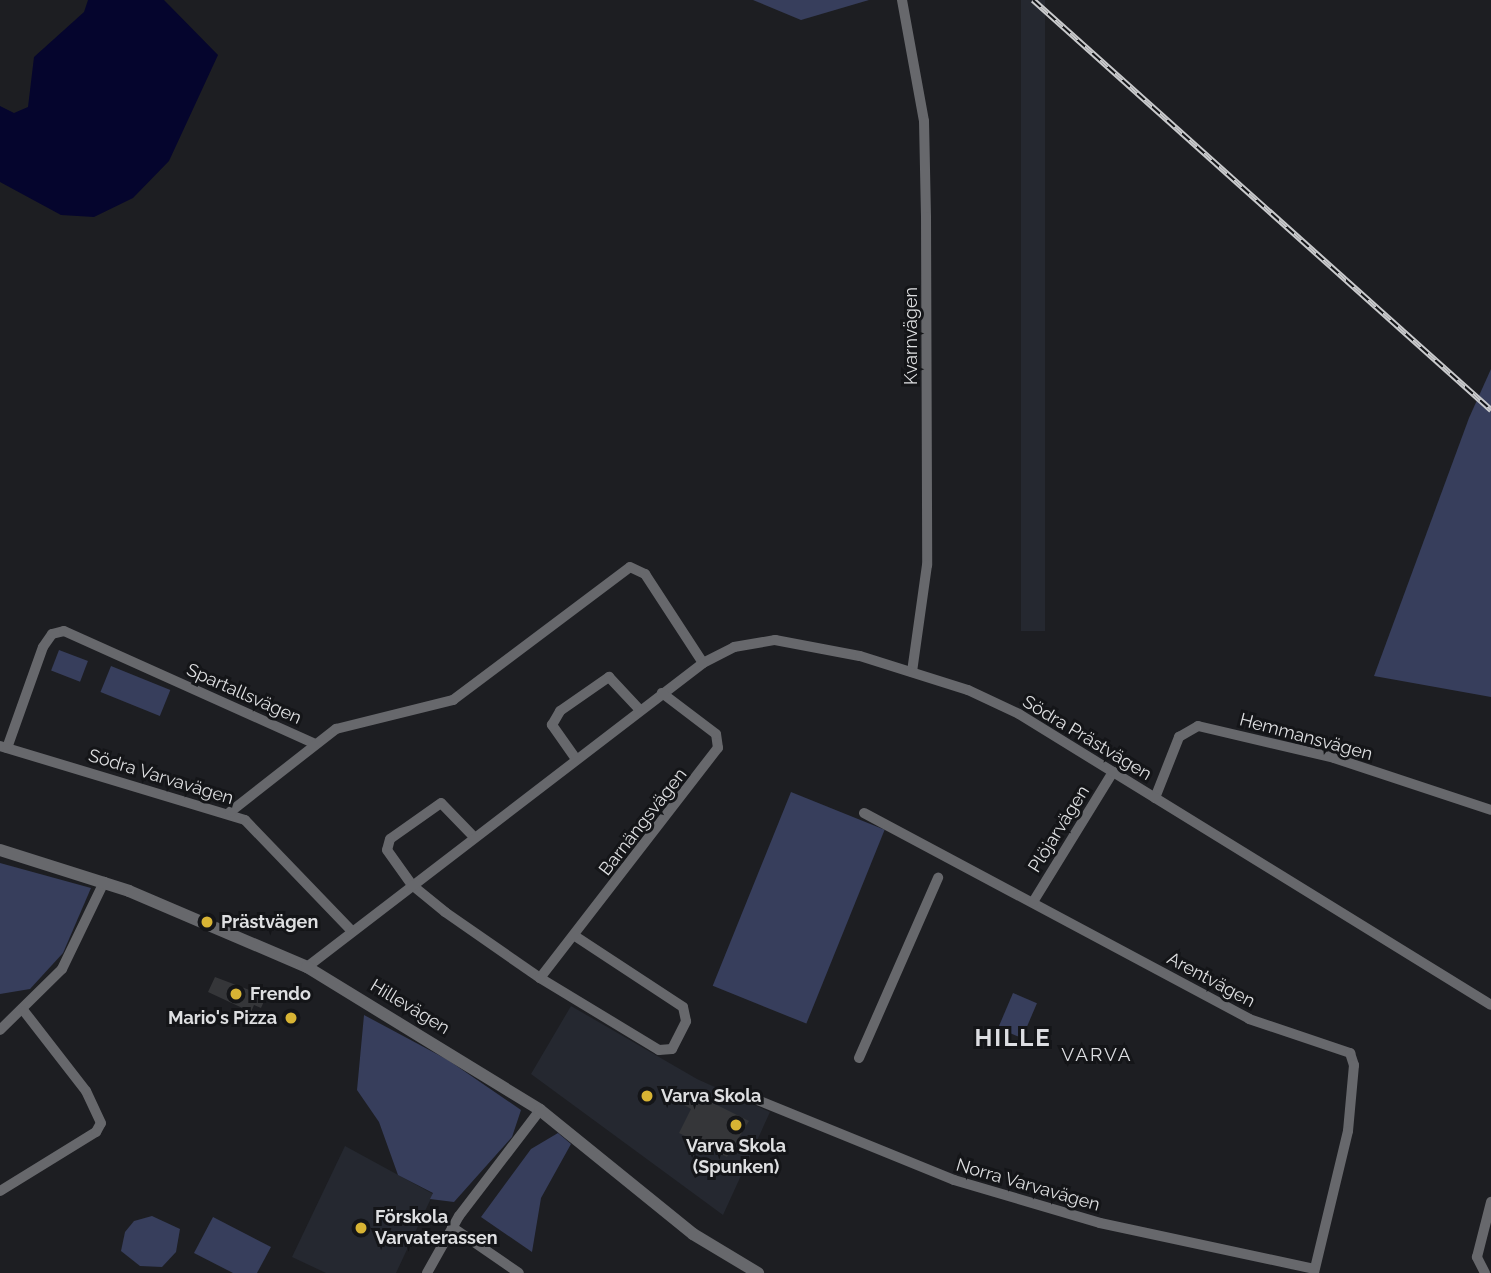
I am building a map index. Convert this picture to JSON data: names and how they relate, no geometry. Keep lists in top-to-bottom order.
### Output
{
  "streets": {
    "street": [
      "Kvarnvägen",
      "Spartallsvägen",
      "Hemmansvägen",
      "Södra Prästvägen",
      "Södra Varvavägen",
      "Barnängsvägen",
      "Plöjarvägen",
      "Arentvägen",
      "Hillevägen",
      "Norra Varvavägen"
    ]
  },
  "crossings": [
    ["Kvarnvägen", "Södra Prästvägen"],
    ["Spartallsvägen", "Södra Prästvägen"],
    ["Spartallsvägen", "Södra Varvavägen"],
    ["Hemmansvägen", "Södra Prästvägen"],
    ["Södra Prästvägen", "Södra Varvavägen"],
    ["Södra Prästvägen", "Barnängsvägen"],
    ["Södra Prästvägen", "Plöjarvägen"],
    ["Södra Prästvägen", "Hillevägen"],
    ["Plöjarvägen", "Arentvägen"],
    ["Arentvägen", "Norra Varvavägen"]
  ],
  "districts": ["HILLE", "VARVA"],
  "places": [
    "Prästvägen",
    "Frendo",
    "Mario's Pizza",
    "Varva Skola",
    "Varva Skola (Spunken)",
    "Förskola Varvaterassen"
  ]
}
